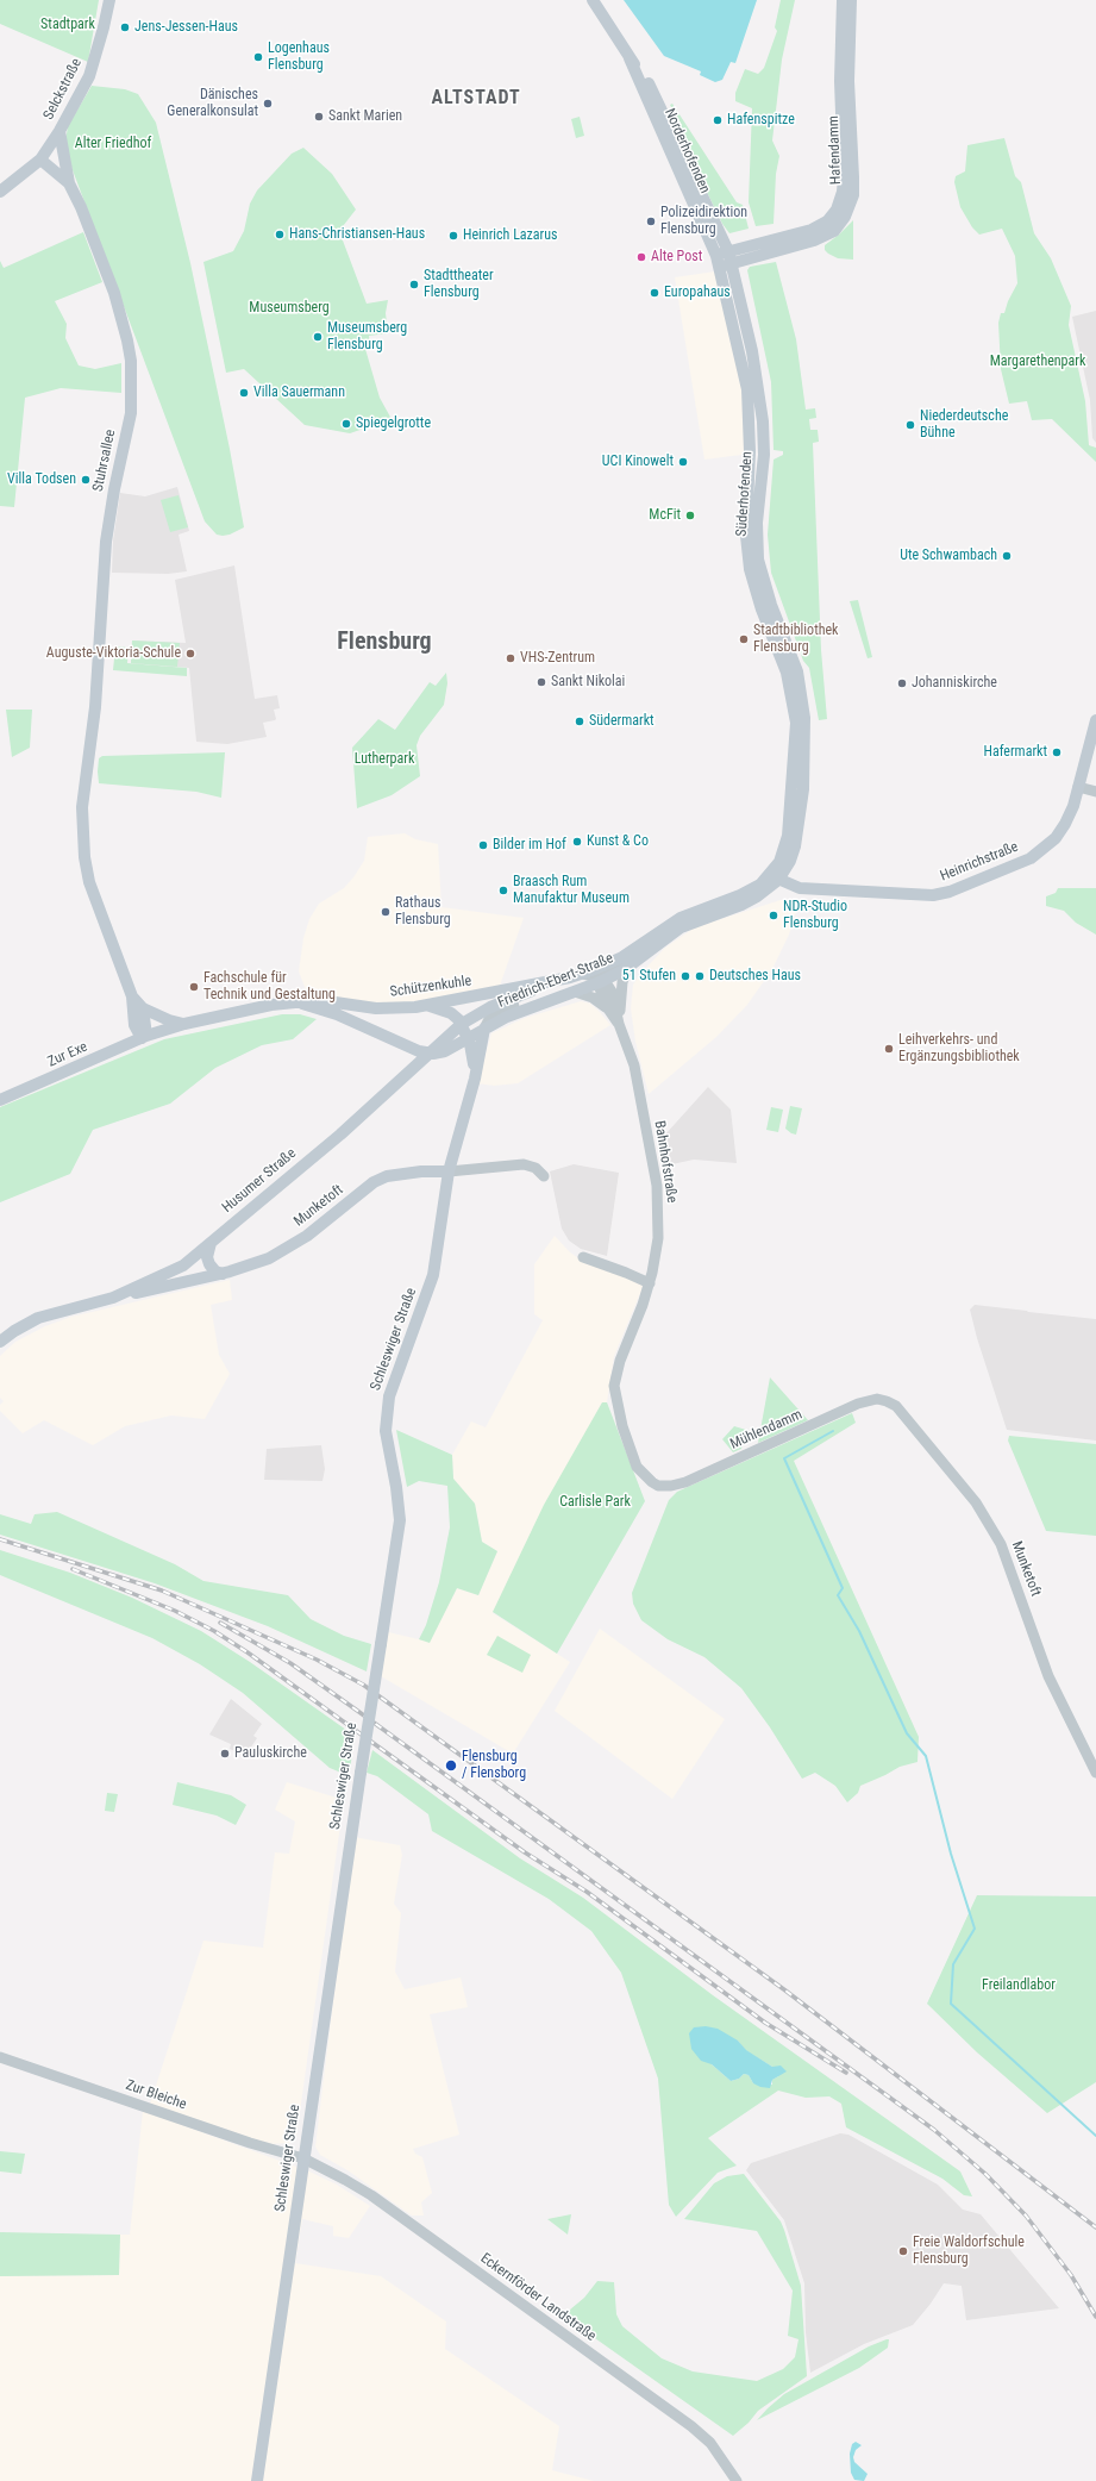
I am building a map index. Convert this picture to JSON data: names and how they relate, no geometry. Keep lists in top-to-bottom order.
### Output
{
  "streets": {
    "main road": [
      "Selckstraße",
      "Hafendamm",
      "Norderhofenden",
      "Stuhrsallee",
      "Süderhofenden",
      "Heinrichstraße",
      "Friedrich-Ebert-Straße",
      "Schützenkuhle",
      "Zur Exe",
      "Husumer Straße",
      "Munketoft",
      "Schleswiger Straße"
    ],
    "street": [
      "Bahnhofstraße",
      "Mühlendamm",
      "Zur Bleiche",
      "Eckernförder Landstraße"
    ]
  },
  "crossings": [
    ["Selckstraße", "Stuhrsallee"],
    ["Hafendamm", "Norderhofenden"],
    ["Hafendamm", "Süderhofenden"],
    ["Norderhofenden", "Süderhofenden"],
    ["Stuhrsallee", "Schützenkuhle"],
    ["Süderhofenden", "Heinrichstraße"],
    ["Süderhofenden", "Friedrich-Ebert-Straße"],
    ["Heinrichstraße", "Friedrich-Ebert-Straße"],
    ["Friedrich-Ebert-Straße", "Schützenkuhle"],
    ["Friedrich-Ebert-Straße", "Bahnhofstraße"],
    ["Friedrich-Ebert-Straße", "Husumer Straße"],
    ["Friedrich-Ebert-Straße", "Schleswiger Straße"],
    ["Schützenkuhle", "Zur Exe"],
    ["Schützenkuhle", "Husumer Straße"],
    ["Bahnhofstraße", "Mühlendamm"],
    ["Husumer Straße", "Munketoft"],
    ["Munketoft", "Schleswiger Straße"],
    ["Munketoft", "Mühlendamm"],
    ["Schleswiger Straße", "Zur Bleiche"],
    ["Schleswiger Straße", "Eckernförder Landstraße"],
    ["Zur Bleiche", "Eckernförder Landstraße"]
  ],
  "districts": ["ALTSTADT", "Flensburg"],
  "parks": [
    "Stadtpark",
    "Alter Friedhof",
    "Museumsberg",
    "Margarethenpark",
    "Lutherpark",
    "Carlisle Park",
    "Freilandlabor"
  ],
  "places": [
    "Jens-Jessen-Haus",
    "Logenhaus Flensburg",
    "Dänisches Generalkonsulat",
    "Sankt Marien",
    "Hafenspitze",
    "Polizeidirektion Flensburg",
    "Hans-Christiansen-Haus",
    "Heinrich Lazarus",
    "Alte Post",
    "Stadttheater Flensburg",
    "Europahaus",
    "Museumsberg Flensburg",
    "Villa Sauermann",
    "Spiegelgrotte",
    "Niederdeutsche Bühne",
    "UCI Kinowelt",
    "Villa Todsen",
    "McFit",
    "Ute Schwambach",
    "Stadtbibliothek Flensburg",
    "Auguste-Viktoria-Schule",
    "VHS-Zentrum",
    "Sankt Nikolai",
    "Johanniskirche",
    "Südermarkt",
    "Hafermarkt",
    "Kunst & Co",
    "Bilder im Hof",
    "Braasch Rum Manufaktur Museum",
    "Rathaus Flensburg",
    "NDR-Studio Flensburg",
    "51 Stufen",
    "Deutsches Haus",
    "Fachschule für Technik und Gestaltung",
    "Leihverkehrs- und Ergänzungsbibliothek",
    "Pauluskirche",
    "Flensburg / Flensborg",
    "Freie Waldorfschule Flensburg"
  ]
}
